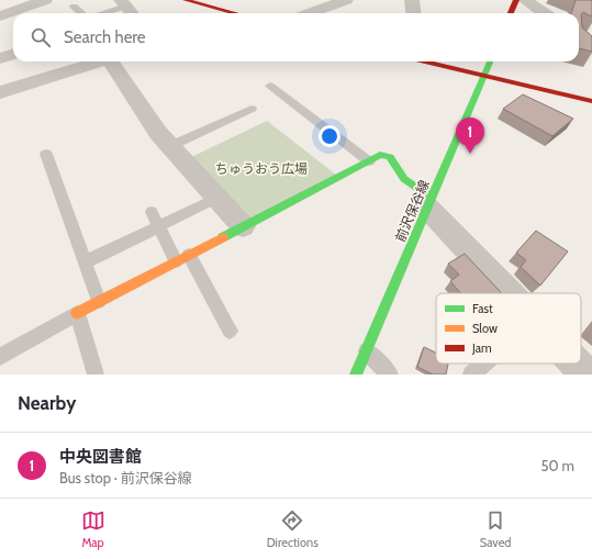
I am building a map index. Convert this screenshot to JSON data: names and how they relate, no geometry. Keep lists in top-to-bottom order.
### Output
{
  "streets": {
    "street": ["前沢保谷線"]
  },
  "parks": ["ちゅうおう広場"],
  "legend": ["Fast", "Slow", "Jam"],
  "page": {
    "search": "Search here",
    "pins": "1",
    "heading": "Nearby",
    "list": [
      {
        "mark": "1",
        "name": "中央図書館",
        "note": "Bus stop · 前沢保谷線",
        "value": "50 m"
      }
    ],
    "nav": ["Map", "Directions", "Saved"]
  }
}
